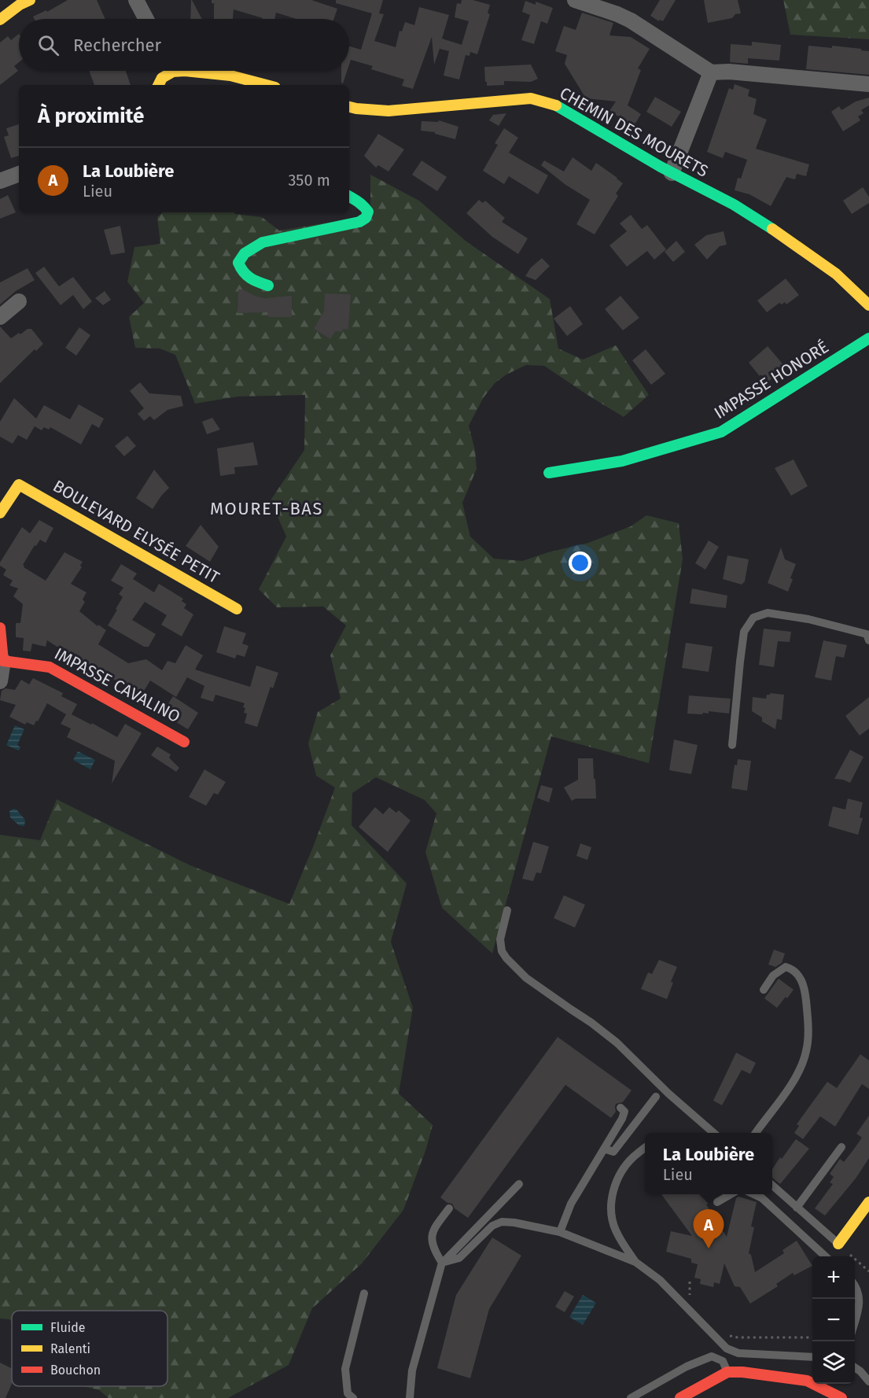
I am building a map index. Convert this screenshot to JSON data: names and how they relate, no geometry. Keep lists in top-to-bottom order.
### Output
{
  "streets": {
    "street": [
      "CHEMIN DES MOURETS",
      "IMPASSE HONORÉ",
      "BOULEVARD ELYSÉE PETIT",
      "IMPASSE CAVALINO"
    ]
  },
  "districts": ["MOURET-BAS"],
  "legend": ["Fluide", "Ralenti", "Bouchon"],
  "page": {
    "search": "Rechercher",
    "heading": "À proximité",
    "list": [
      {
        "mark": "A",
        "name": "La Loubière",
        "note": "Lieu",
        "value": "350 m"
      }
    ],
    "popup": ["La Loubière", "Lieu"],
    "pins": "A",
    "map_buttons": ["+", "−"]
  }
}
